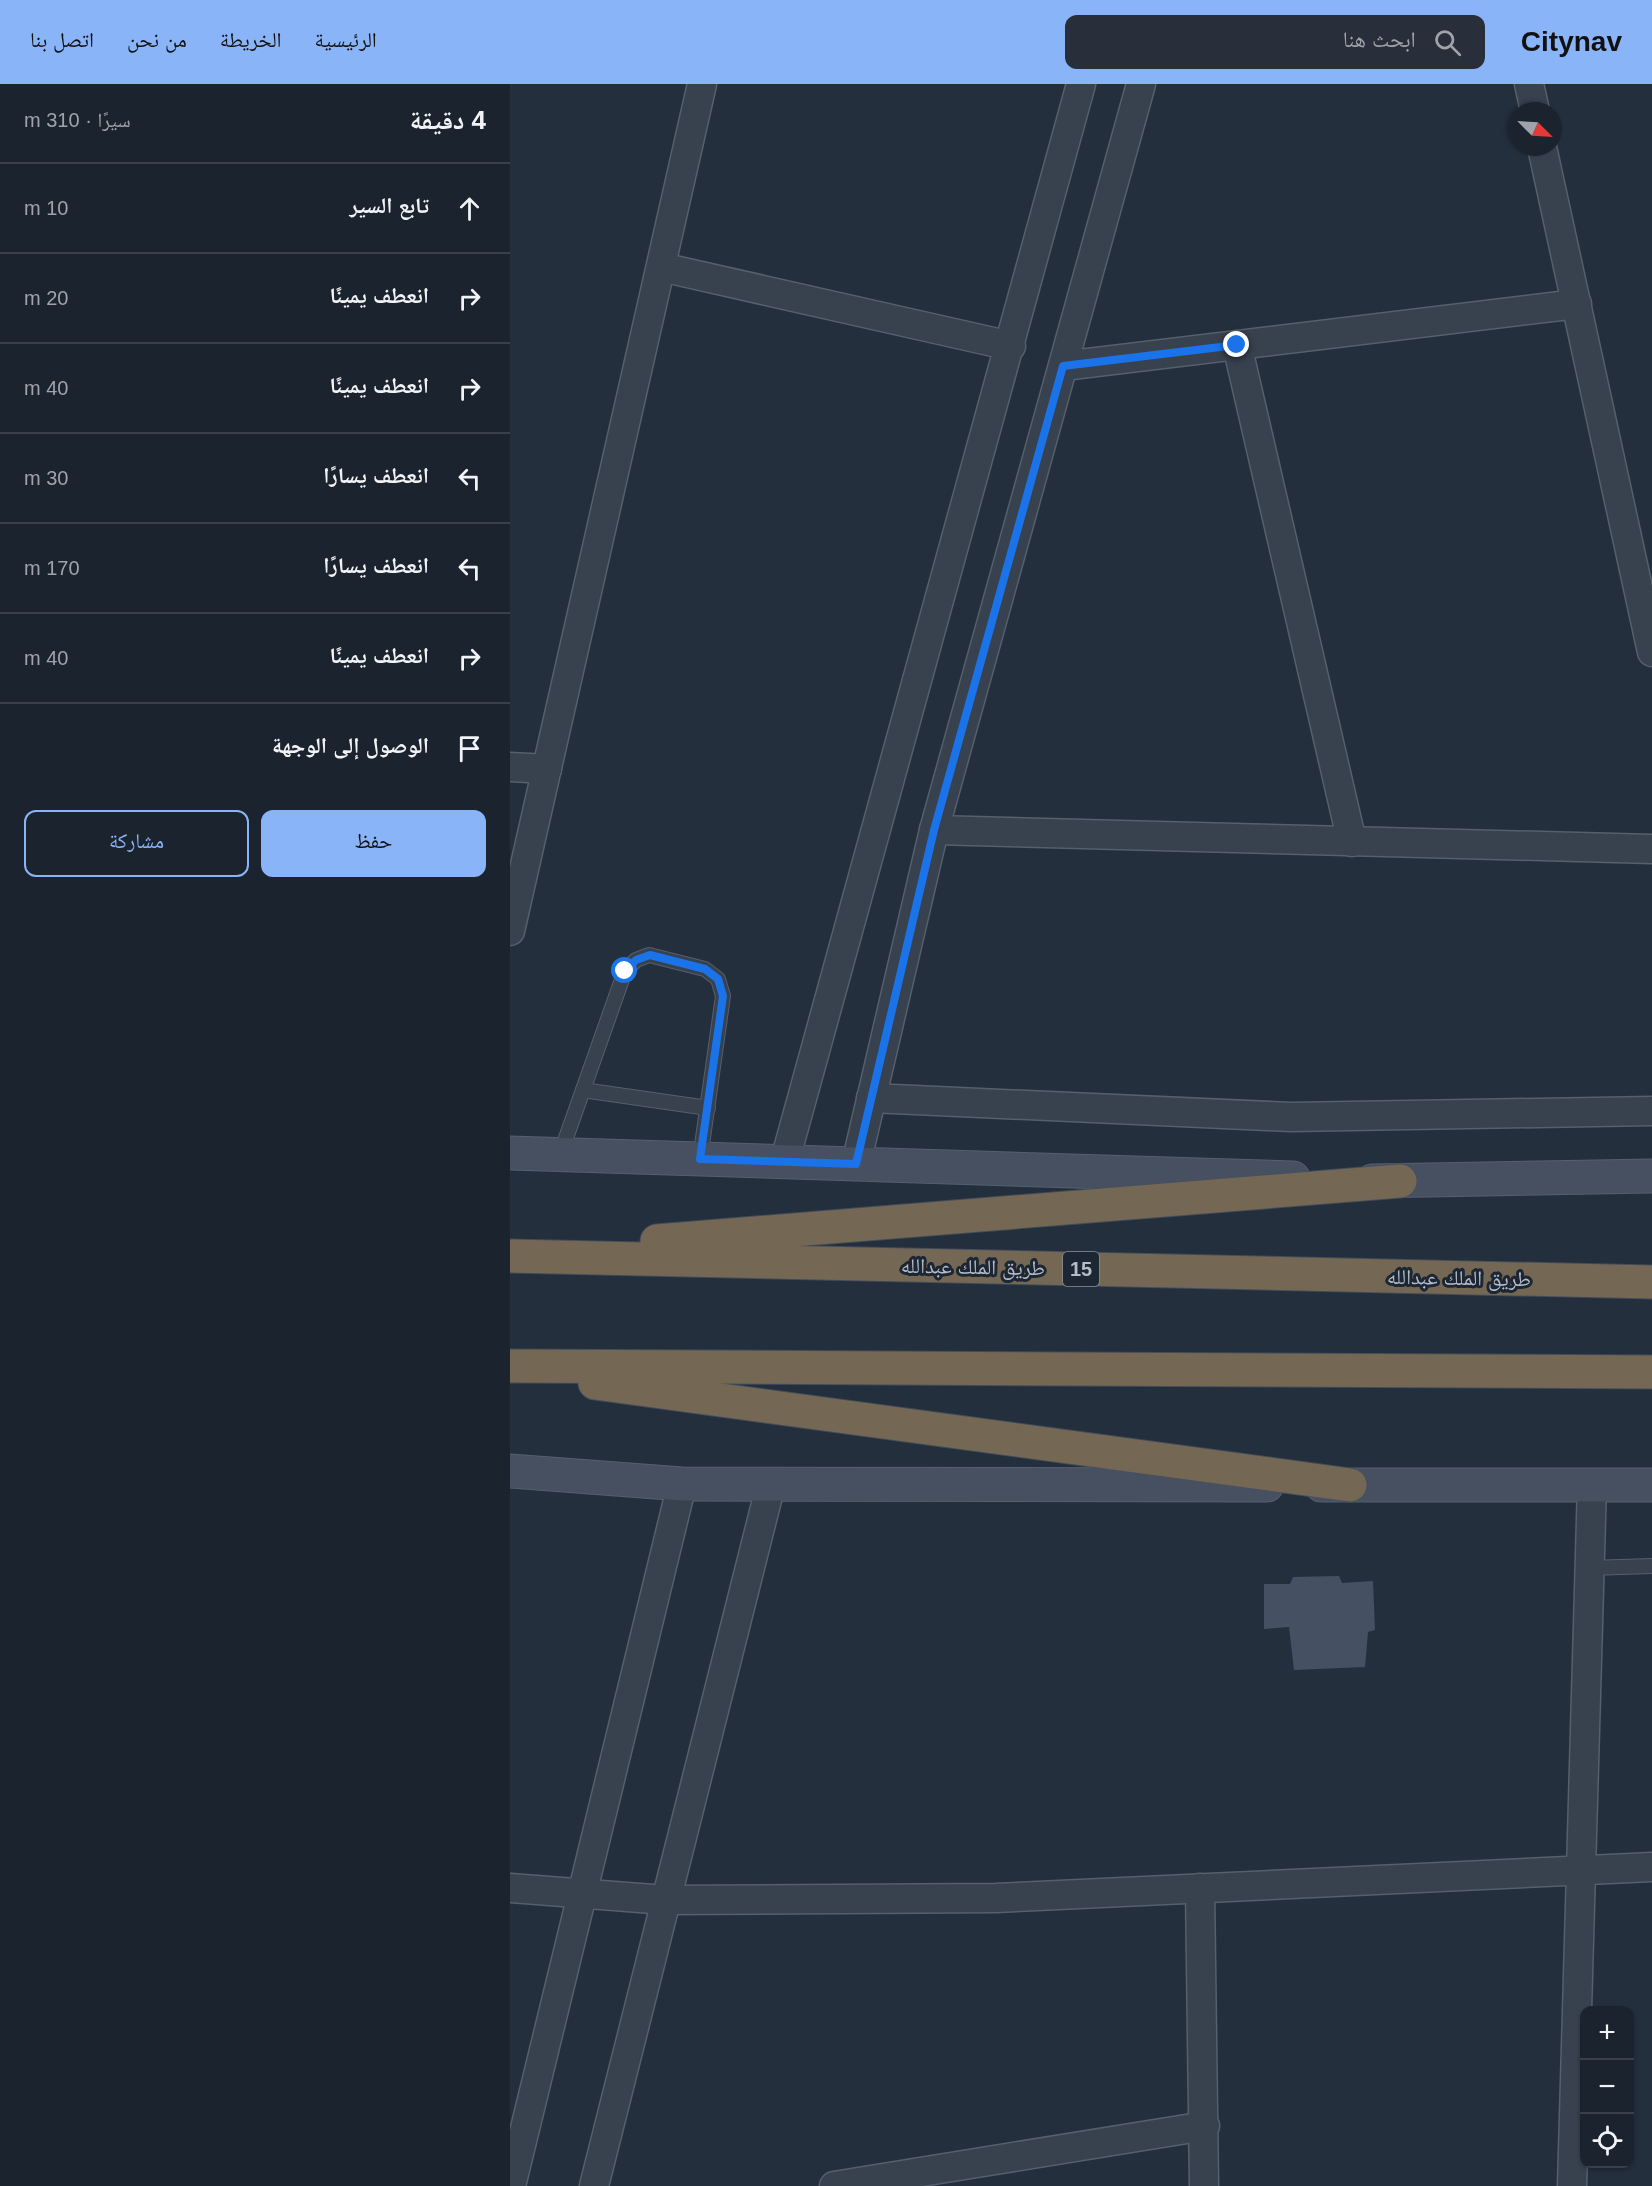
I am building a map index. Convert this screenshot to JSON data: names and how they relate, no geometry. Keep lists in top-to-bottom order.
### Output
{
  "streets": {
    "highway": ["طريق الملك عبدالله", "15"]
  },
  "north": "bottom right",
  "page": {
    "header": "Citynav",
    "search": "ابحث هنا",
    "nav": [
      "الرئيسية",
      "الخريطة",
      "من نحن",
      "اتصل بنا"
    ],
    "heading": ["4 دقيقة", "سيرًا · 310 m"],
    "list": [
      ["تابع السير", "10 m"],
      ["انعطف يمينًا", "20 m"],
      ["انعطف يمينًا", "40 m"],
      ["انعطف يسارًا", "30 m"],
      ["انعطف يسارًا", "170 m"],
      ["انعطف يمينًا", "40 m"],
      "الوصول إلى الوجهة"
    ],
    "buttons": ["حفظ", "مشاركة"],
    "map_buttons": ["+", "−"]
  }
}
